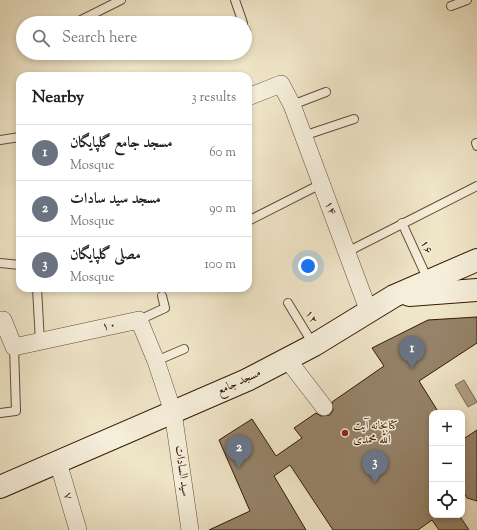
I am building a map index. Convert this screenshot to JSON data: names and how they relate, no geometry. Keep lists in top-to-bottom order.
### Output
{
  "streets": {
    "main road": ["مسجد جامع"],
    "street": [
      "۱۴",
      "۱۰",
      "سید السادات",
      "۷"
    ],
    "lane": ["۱۶", "۱۲"]
  },
  "crossings": [
    ["۱۴", "مسجد جامع"],
    ["۱۲", "مسجد جامع"],
    ["مسجد جامع", "سید السادات"],
    ["مسجد جامع", "۷"]
  ],
  "places": ["کتابخانه آیت الله محمدی"],
  "page": {
    "search": "Search here",
    "heading": ["Nearby", "3 results"],
    "list": [
      {
        "mark": "1",
        "name": "مسجد جامع گلپایگان",
        "note": "Mosque",
        "value": "60 m"
      },
      {
        "mark": "2",
        "name": "مسجد سید سادات",
        "note": "Mosque",
        "value": "90 m"
      },
      {
        "mark": "3",
        "name": "مصلی گلپایگان",
        "note": "Mosque",
        "value": "100 m"
      }
    ],
    "pins": ["1", "2", "3"],
    "map_buttons": ["+", "−"]
  }
}
